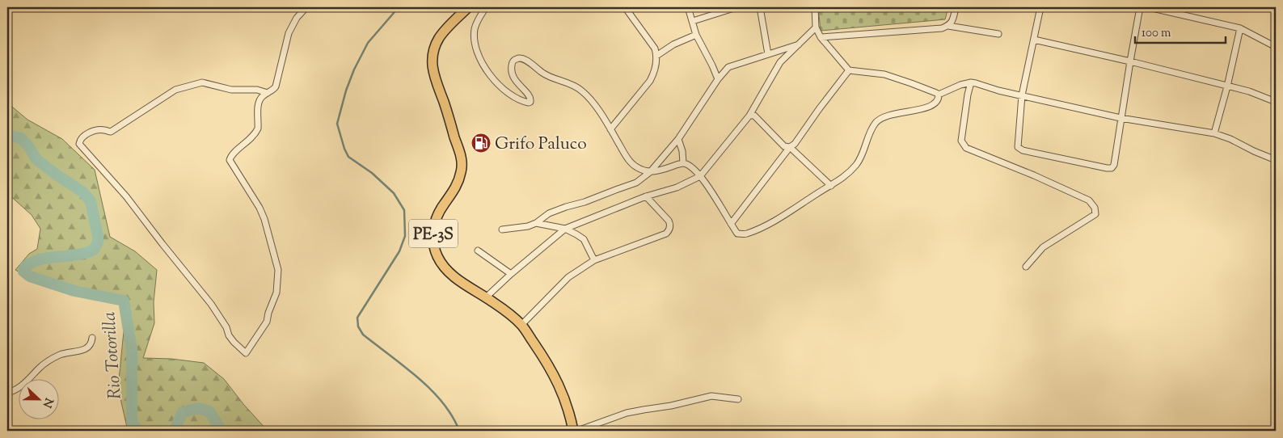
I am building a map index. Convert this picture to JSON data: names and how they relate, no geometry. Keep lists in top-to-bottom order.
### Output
{
  "streets": {
    "highway": ["PE-3S"]
  },
  "water": ["Rio Totorilla"],
  "places": {
    "fuel station": ["Grifo Paluco"]
  },
  "scale_bar": "100 m",
  "north": "right"
}
